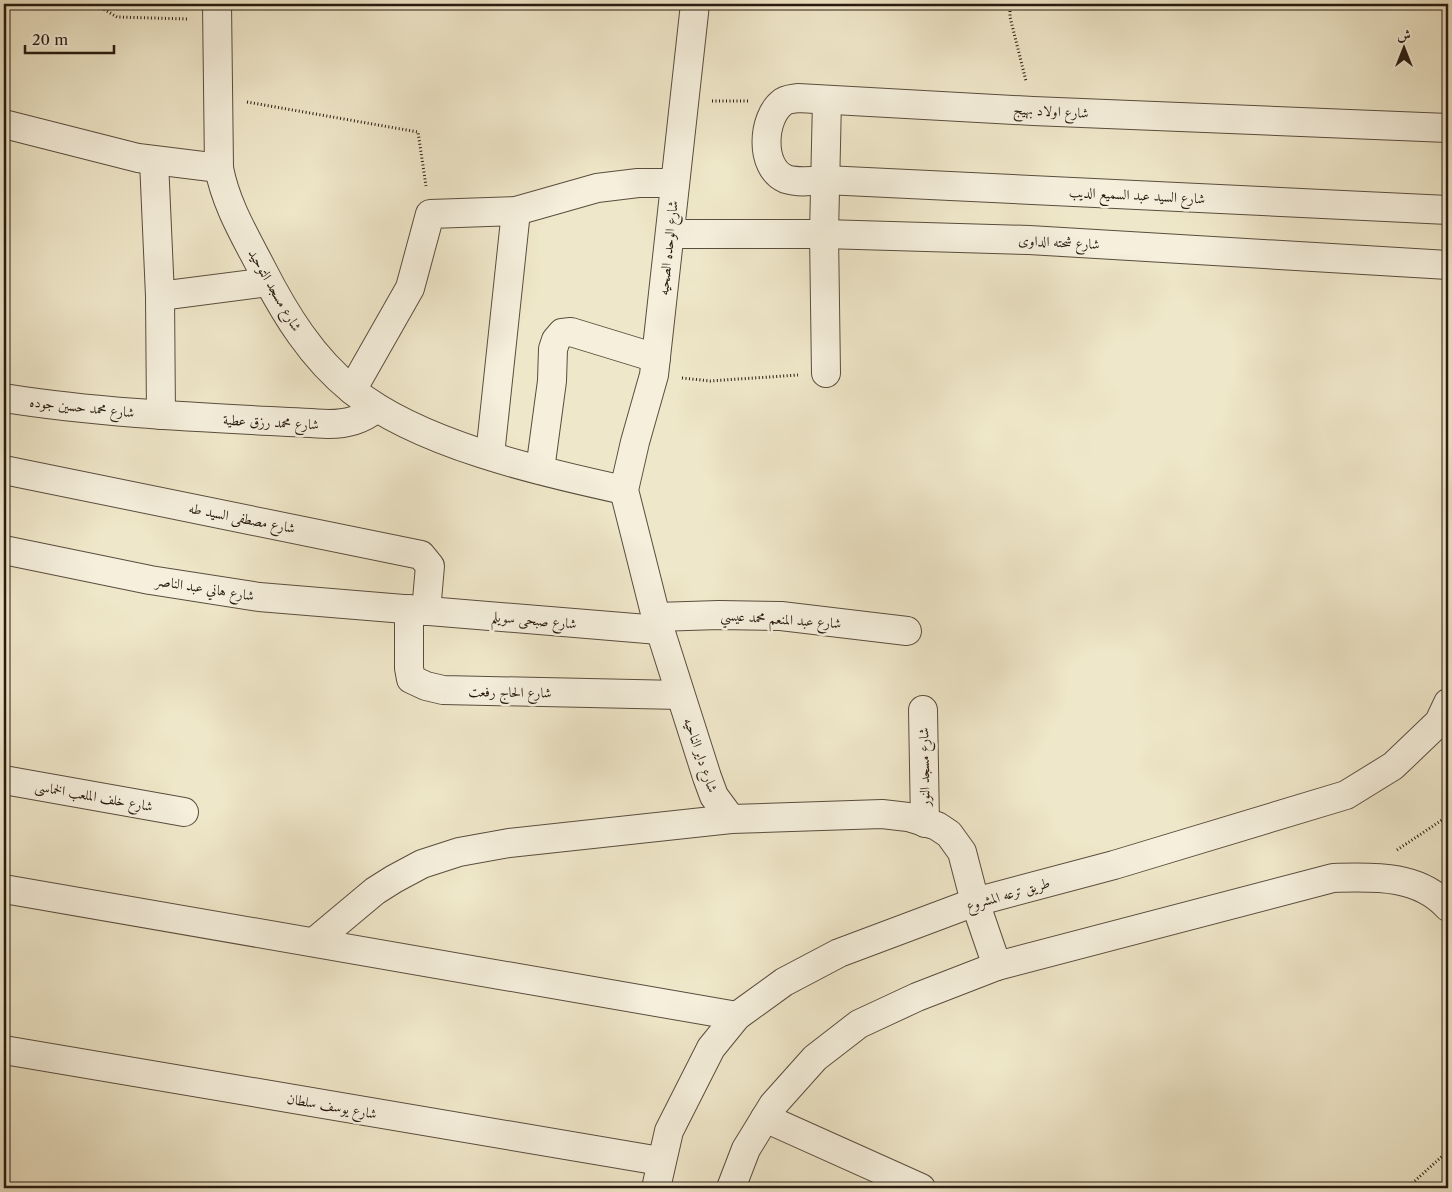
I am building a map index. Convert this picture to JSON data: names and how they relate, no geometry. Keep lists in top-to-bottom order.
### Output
{
  "streets": {
    "street": [
      "شارع اولاد بهيج",
      "شارع السيد عبد السميع الديب",
      "شارع شحته الداوى",
      "شارع الوحده الصحيه",
      "شارع مسجد التوحيد",
      "شارع محمد حسين جوده",
      "شارع محمد رزق عطية",
      "شارع مصطفى السيد طه",
      "شارع هاني عبد الناصر",
      "شارع عبد المنعم محمد عيسي",
      "شارع صبحى سويلم",
      "شارع الحاج رفعت",
      "شارع داير الناحيه",
      "شارع مسجد النور",
      "شارع خلف الملعب الخماسى",
      "طريق ترعه المشروع",
      "شارع يوسف سلطان"
    ]
  },
  "crossings": [
    ["شارع اولاد بهيج", "شارع السيد عبد السميع الديب"],
    ["شارع شحته الداوى", "شارع الوحده الصحيه"],
    ["شارع الوحده الصحيه", "شارع مسجد التوحيد"],
    ["شارع الوحده الصحيه", "شارع داير الناحيه"],
    ["شارع مسجد التوحيد", "شارع محمد رزق عطية"],
    ["شارع مسجد التوحيد", "شارع داير الناحيه"],
    ["شارع محمد حسين جوده", "شارع محمد رزق عطية"],
    ["شارع مصطفى السيد طه", "شارع هاني عبد الناصر"],
    ["شارع مصطفى السيد طه", "شارع صبحى سويلم"],
    ["شارع مصطفى السيد طه", "شارع الحاج رفعت"],
    ["شارع هاني عبد الناصر", "شارع صبحى سويلم"],
    ["شارع هاني عبد الناصر", "شارع الحاج رفعت"],
    ["شارع عبد المنعم محمد عيسي", "شارع صبحى سويلم"],
    ["شارع عبد المنعم محمد عيسي", "شارع داير الناحيه"],
    ["شارع صبحى سويلم", "شارع الحاج رفعت"],
    ["شارع صبحى سويلم", "شارع داير الناحيه"],
    ["شارع الحاج رفعت", "شارع داير الناحيه"],
    ["طريق ترعه المشروع", "شارع يوسف سلطان"]
  ],
  "scale_bar": "20 m",
  "north": "top"
}
